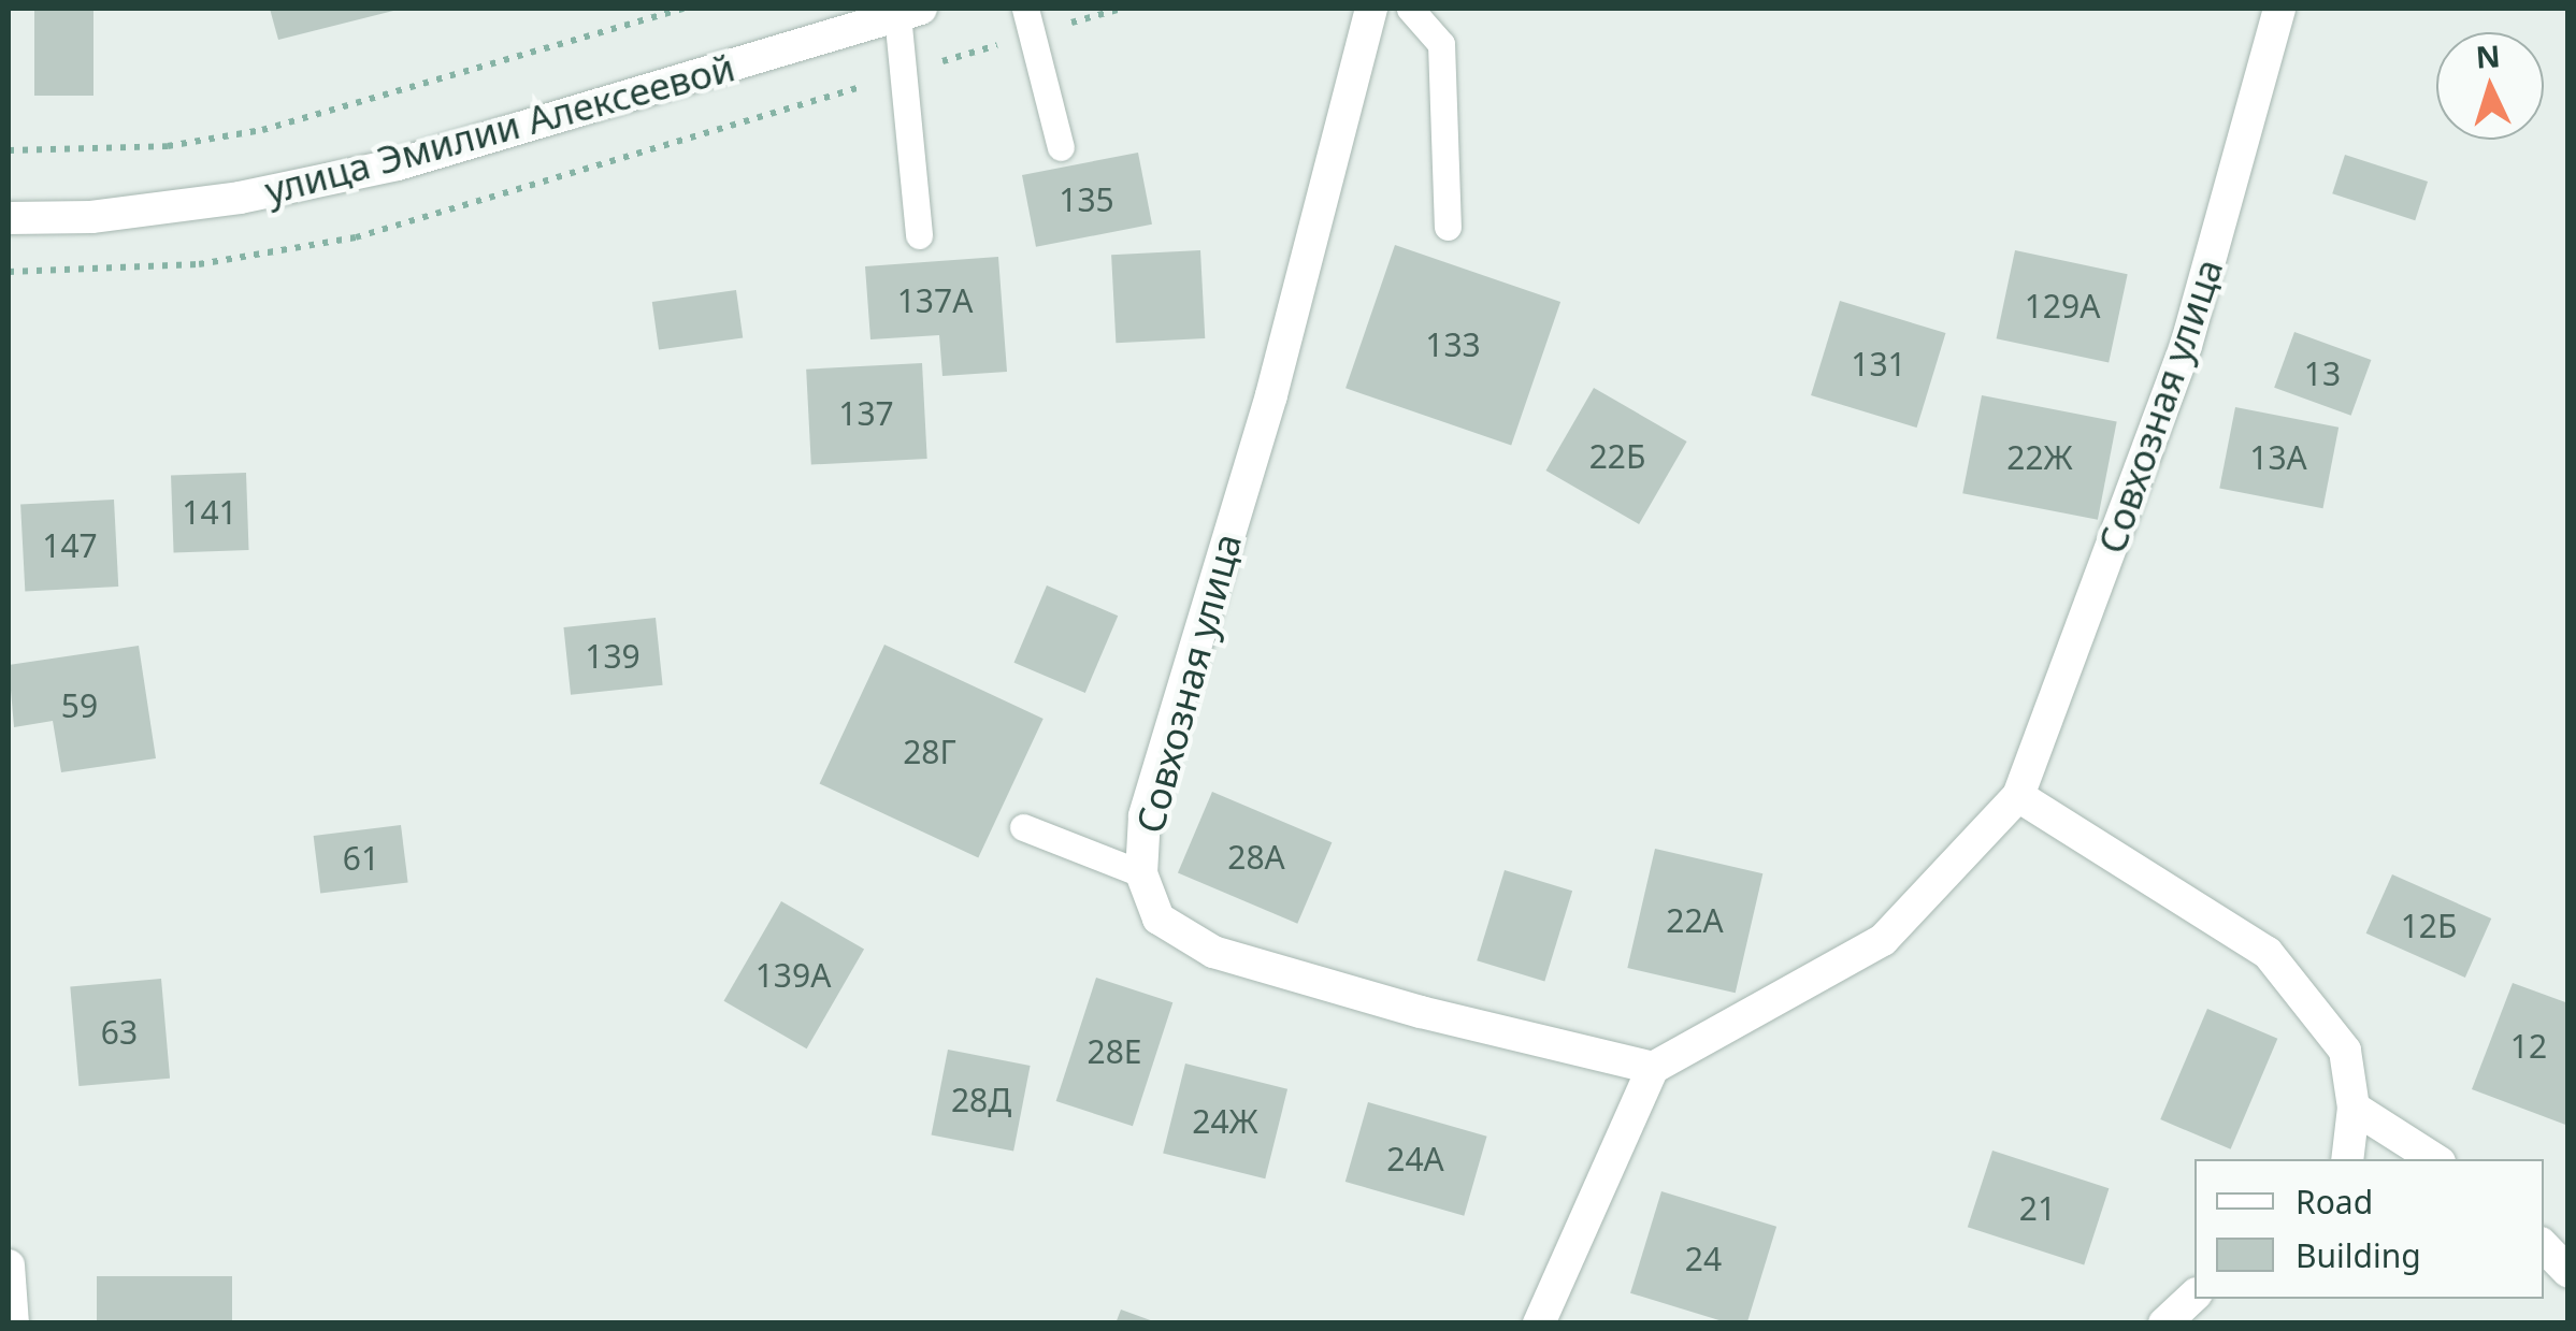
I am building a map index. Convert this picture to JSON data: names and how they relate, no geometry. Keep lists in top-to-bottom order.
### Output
{
  "streets": {
    "street": ["улица Эмилии Алексеевой", "Совхозная улица"]
  },
  "house_numbers": [
    "135",
    "137А",
    "129А",
    "133",
    "131",
    "13",
    "137",
    "22Б",
    "22Ж",
    "13А",
    "141",
    "147",
    "139",
    "59",
    "28Г",
    "28А",
    "61",
    "22А",
    "12Б",
    "139А",
    "63",
    "12",
    "28Е",
    "28Д",
    "24Ж",
    "24А",
    "21",
    "24"
  ],
  "legend": ["Road", "Building"],
  "north": "top"
}
